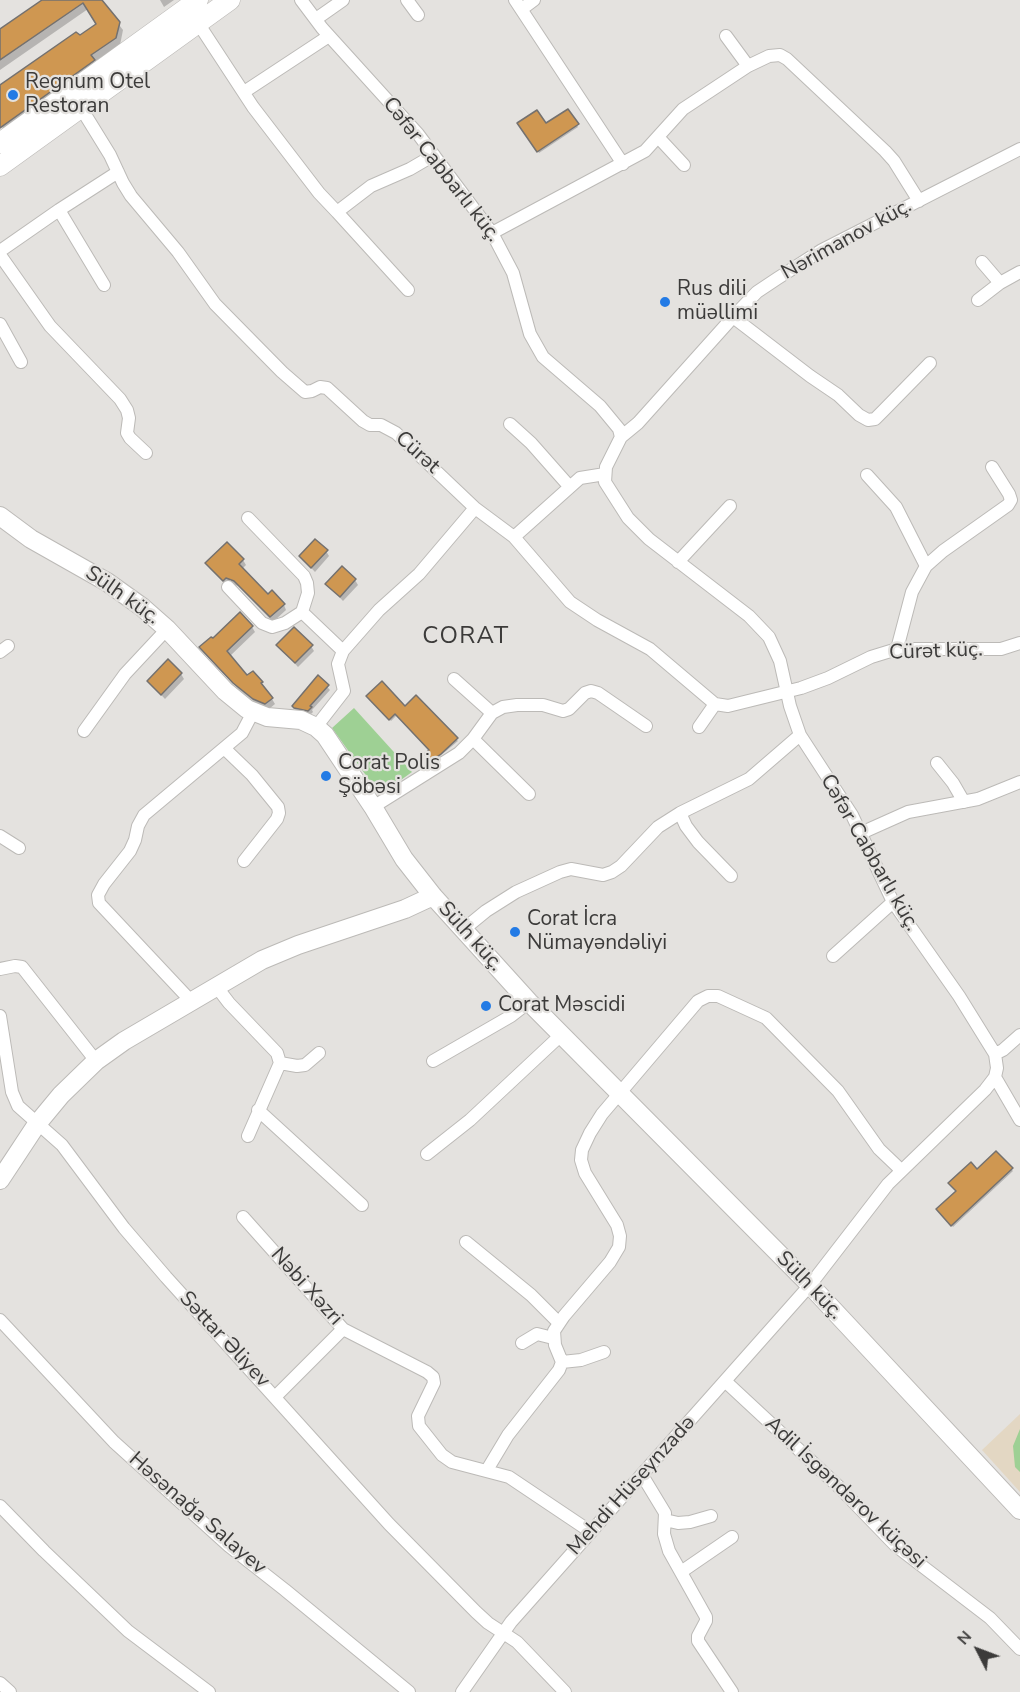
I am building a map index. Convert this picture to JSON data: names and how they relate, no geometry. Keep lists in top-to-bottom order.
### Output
{
  "streets": {
    "street": [
      "Cəfər Cabbarlı küç.",
      "Nərimanov küç.",
      "Cürət",
      "Sülh küç.",
      "Cürət küç.",
      "Nəbi Xəzri",
      "Səttar Əliyev",
      "Mehdi Hüseynzadə",
      "Adil İsgəndərov küçəsi",
      "Həsənağa Salayev"
    ]
  },
  "crossings": [
    ["Cəfər Cabbarlı küç.", "Nərimanov küç."],
    ["Cəfər Cabbarlı küç.", "Cürət küç."],
    ["Cəfər Cabbarlı küç.", "Mehdi Hüseynzadə"],
    ["Sülh küç.", "Mehdi Hüseynzadə"],
    ["Nəbi Xəzri", "Mehdi Hüseynzadə"],
    ["Səttar Əliyev", "Mehdi Hüseynzadə"],
    ["Mehdi Hüseynzadə", "Adil İsgəndərov küçəsi"]
  ],
  "districts": ["CORAT"],
  "places": [
    "Regnum Otel Restoran",
    "Rus dili müəllimi",
    "Corat Polis Şöbəsi",
    "Corat İcra Nümayəndəliyi",
    "Corat Məscidi"
  ],
  "north": "top left"
}
